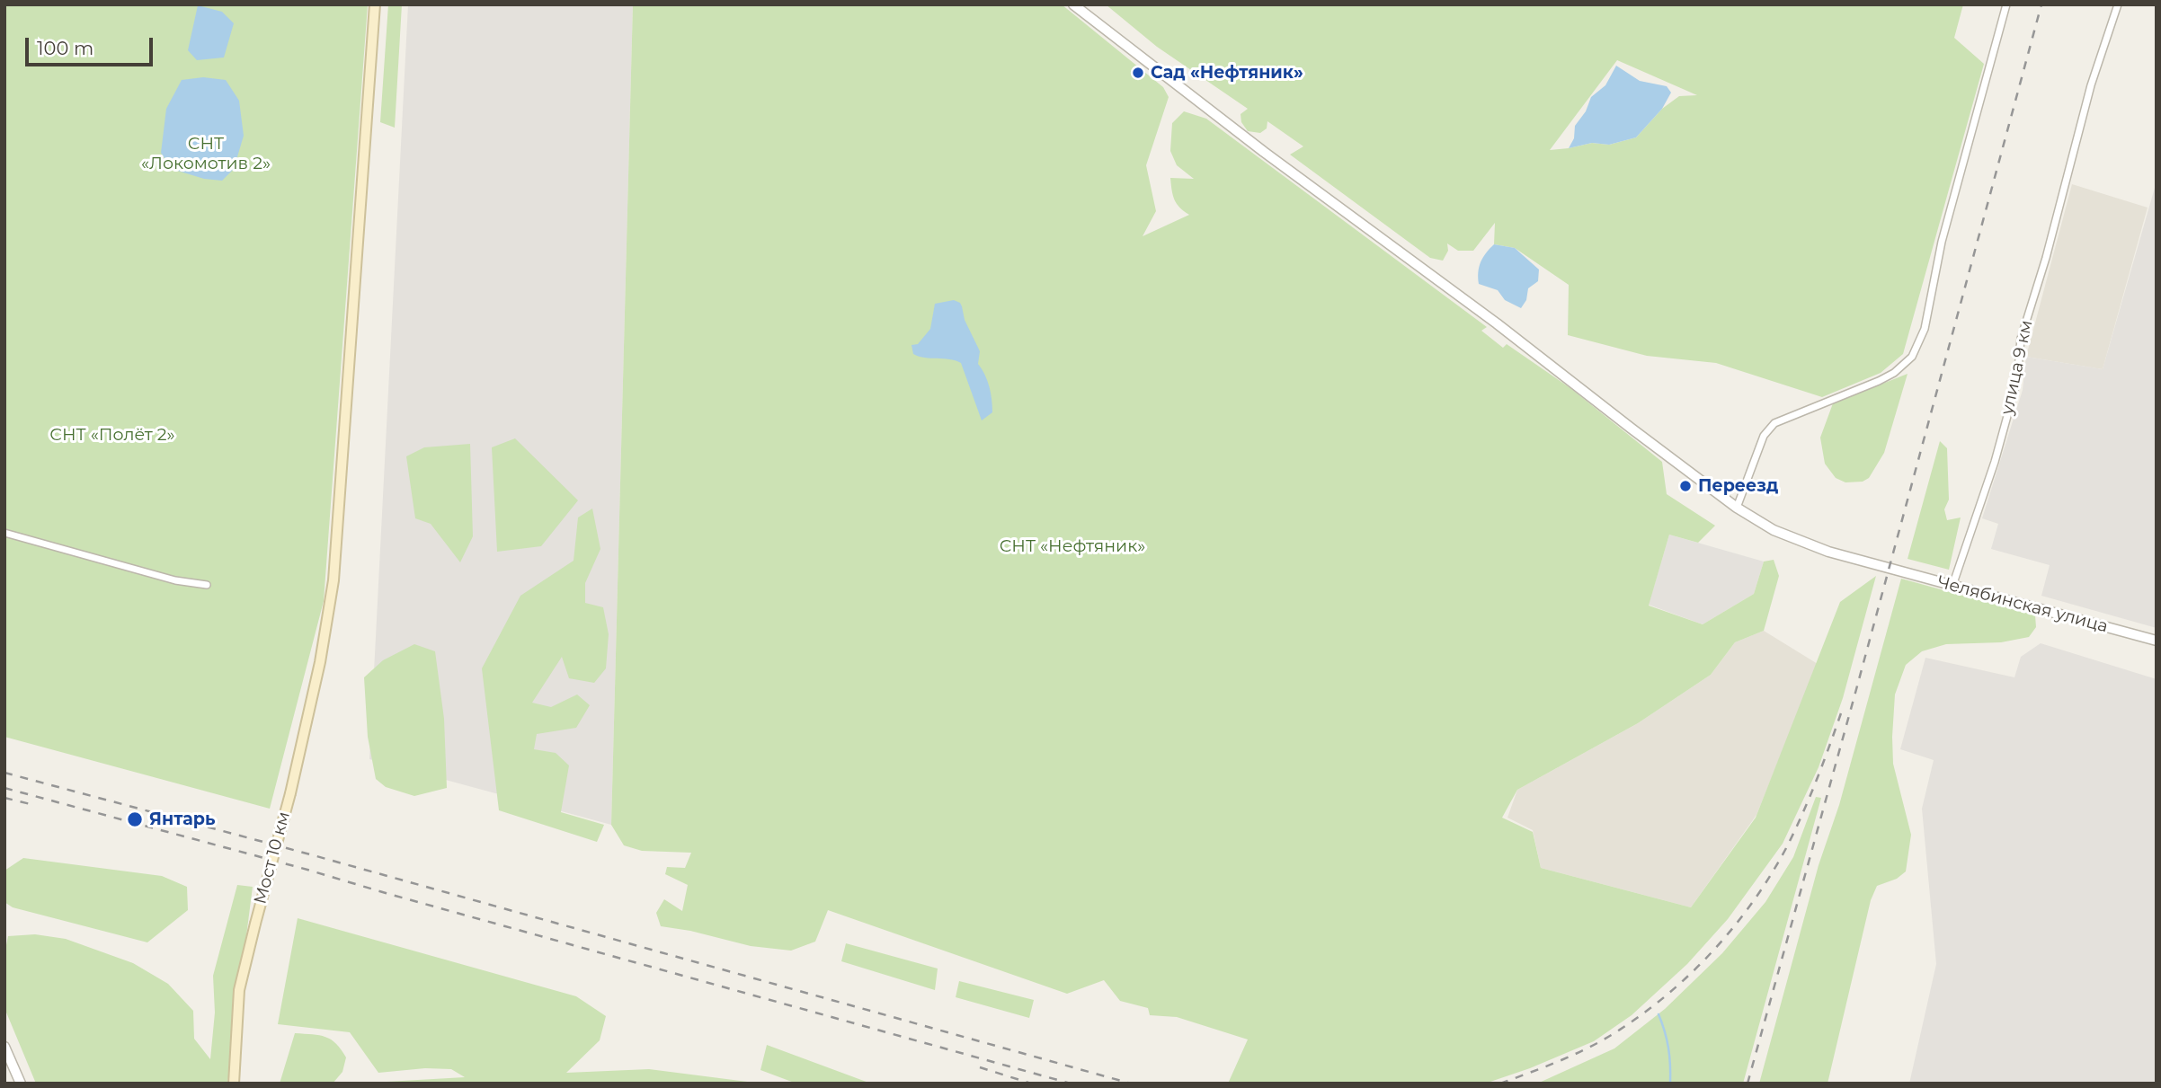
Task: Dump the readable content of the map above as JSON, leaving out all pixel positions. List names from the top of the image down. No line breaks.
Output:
{"streets":{"main road":["Мост 10 км"],"street":["улица 9 км","Челябинская улица"]},"crossings":[["улица 9 км","Челябинская улица"]],"parks":["СНТ «Локомотив 2»","СНТ «Полёт 2»","СНТ «Нефтяник»"],"places":["Сад «Нефтяник»","Переезд","Янтарь"],"scale_bar":"100 m"}
